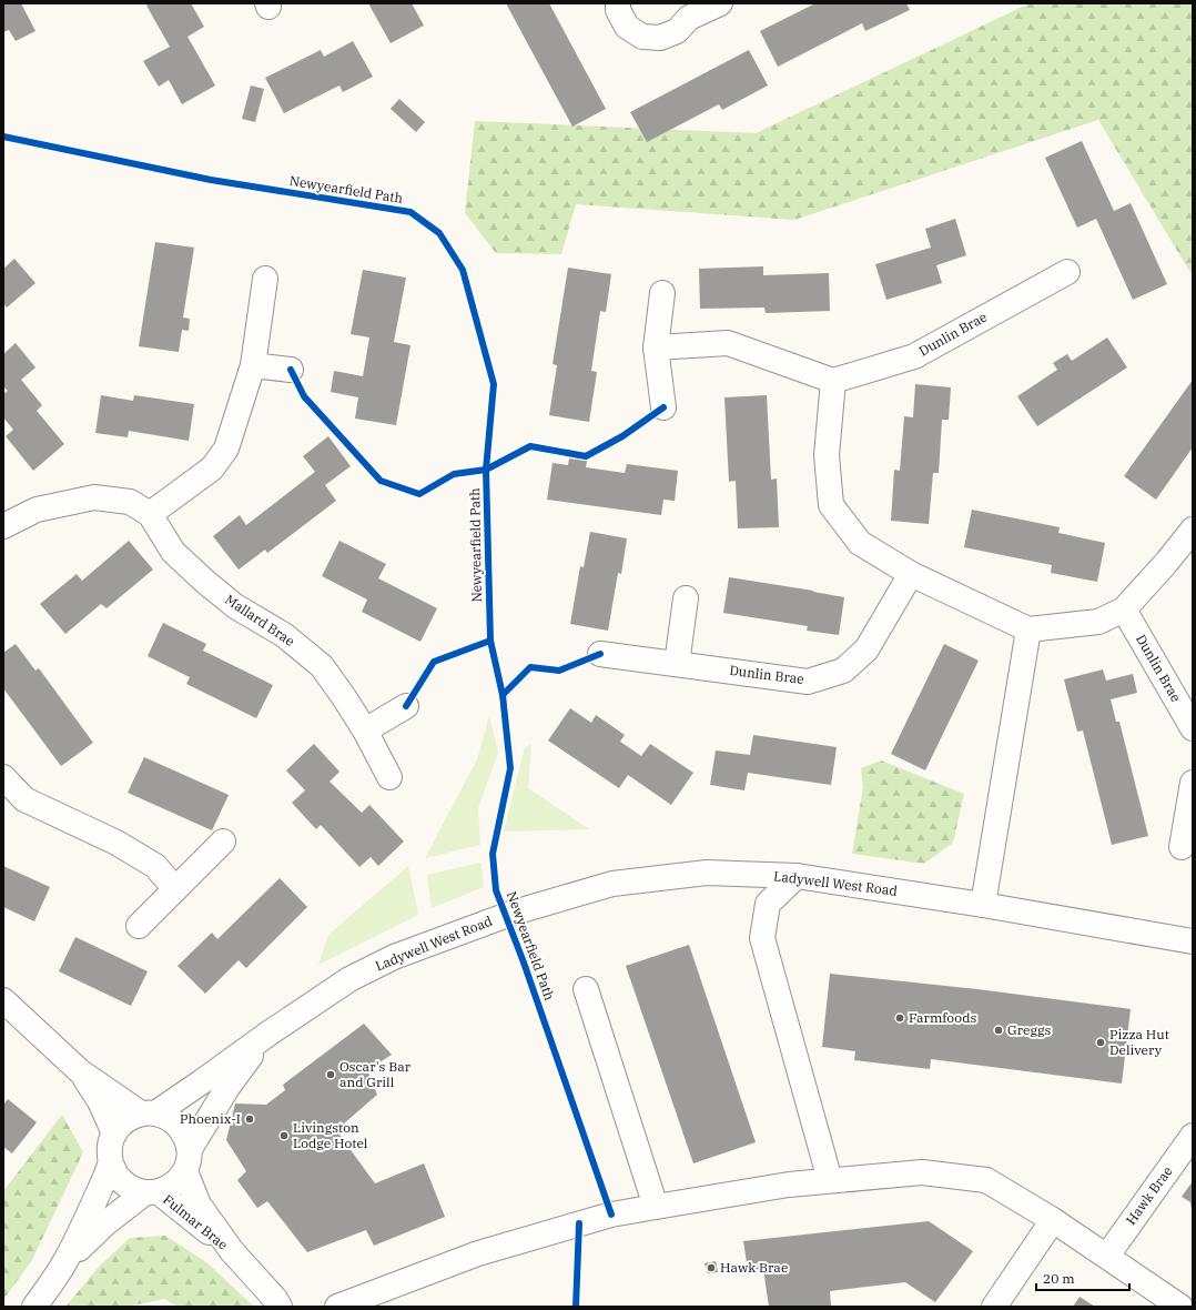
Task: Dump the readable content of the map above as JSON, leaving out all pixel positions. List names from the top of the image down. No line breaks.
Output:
{"streets":{"street":["Dunlin Brae","Mallard Brae","Ladywell West Road","Hawk Brae","Fulmar Brae"],"cycle path":["Newyearfield Path"]},"crossings":[["Ladywell West Road","Fulmar Brae"]],"places":["Farmfoods","Greggs","Pizza Hut Delivery","Oscar's Bar and Grill","Phoenix-I","Livingston Lodge Hotel","Hawk Brae"],"scale_bar":"20 m"}
